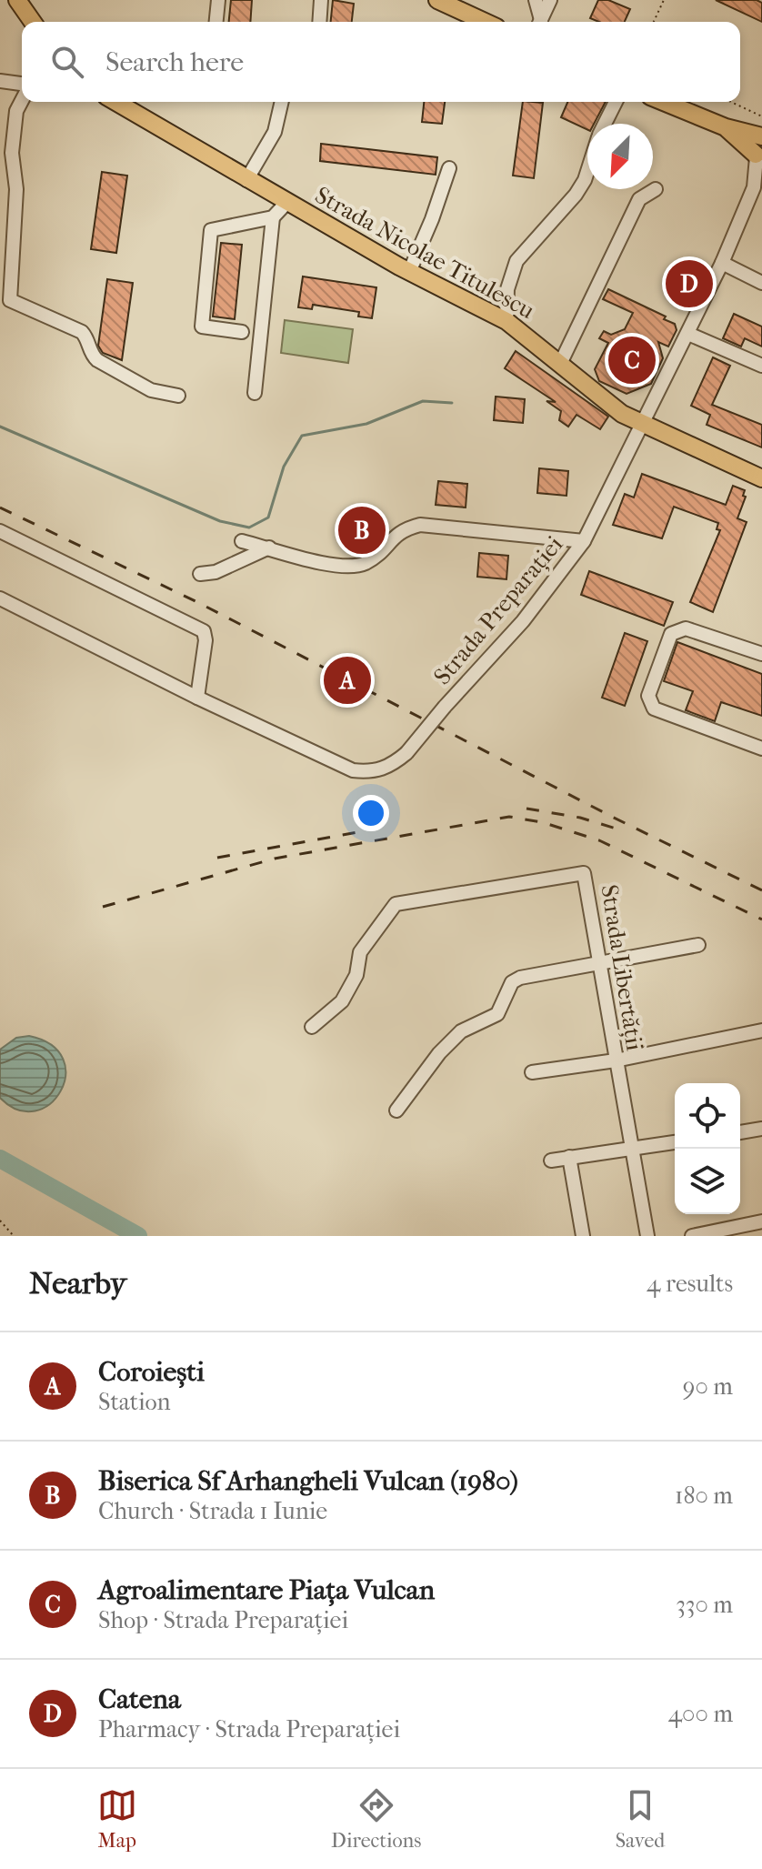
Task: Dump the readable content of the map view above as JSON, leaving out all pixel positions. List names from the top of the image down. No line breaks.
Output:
{"streets":{"main road":["Strada Nicolae Titulescu"],"street":["Strada Preparației","Strada Libertății"]},"crossings":[["Strada Nicolae Titulescu","Strada Preparației"]],"north":"bottom left","page":{"search":"Search here","pins":["D","C","B","A"],"heading":["Nearby","4 results"],"list":[{"mark":"A","name":"Coroiești","note":"Station","value":"90 m"},{"mark":"B","name":"Biserica Sf Arhangheli Vulcan (1980)","note":"Church · Strada 1 Iunie","value":"180 m"},{"mark":"C","name":"Agroalimentare Piața Vulcan","note":"Shop · Strada Preparației","value":"330 m"},{"mark":"D","name":"Catena","note":"Pharmacy · Strada Preparației","value":"400 m"}],"nav":["Map","Directions","Saved"]}}
